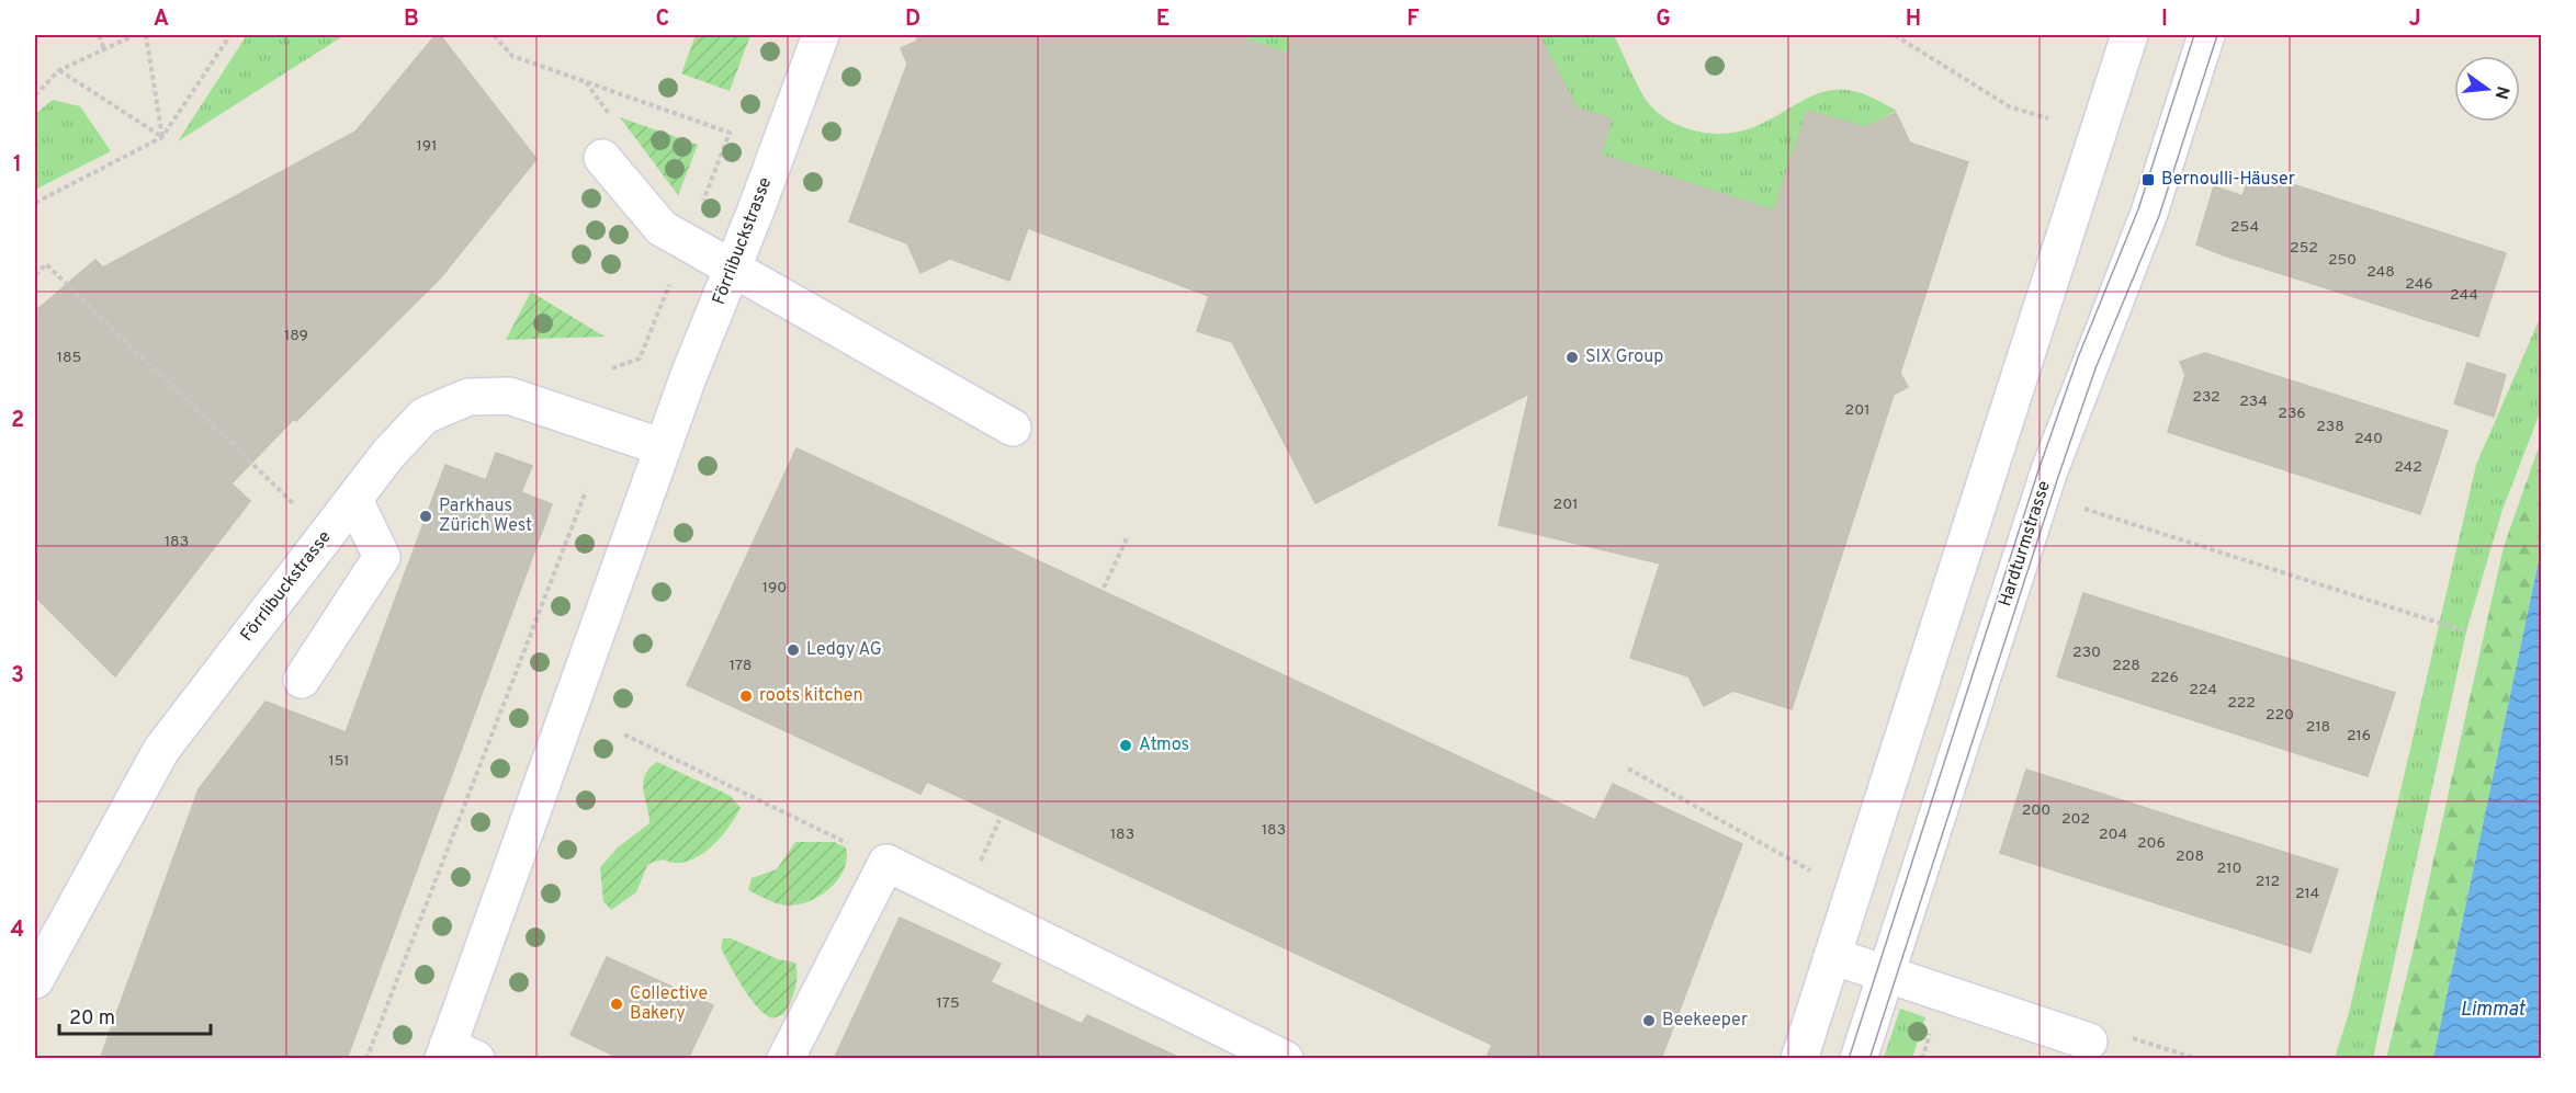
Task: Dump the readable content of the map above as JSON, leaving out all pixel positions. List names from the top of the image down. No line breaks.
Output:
{"streets":{"street":["Förrlibuckstrasse","Hardturmstrasse"]},"water":["Limmat"],"places":{"transit":["Bernoulli-Häuser"],"other":["SIX Group","Parkhaus Zürich West","Ledgy AG","roots kitchen","Atmos","Collective Bakery","Beekeeper"]},"house_numbers":["191","254","252","250","248","246","244","189","185","232","234","201","236","238","240","242","201","183","190","230","178","228","226","224","222","220","218","216","151","200","202","183","183","204","206","208","210","212","214","175"],"scale_bar":"20 m","north":"right","grid":{"columns":["A","B","C","D","E","F","G","H","I","J"],"rows":["1","2","3","4"]}}
